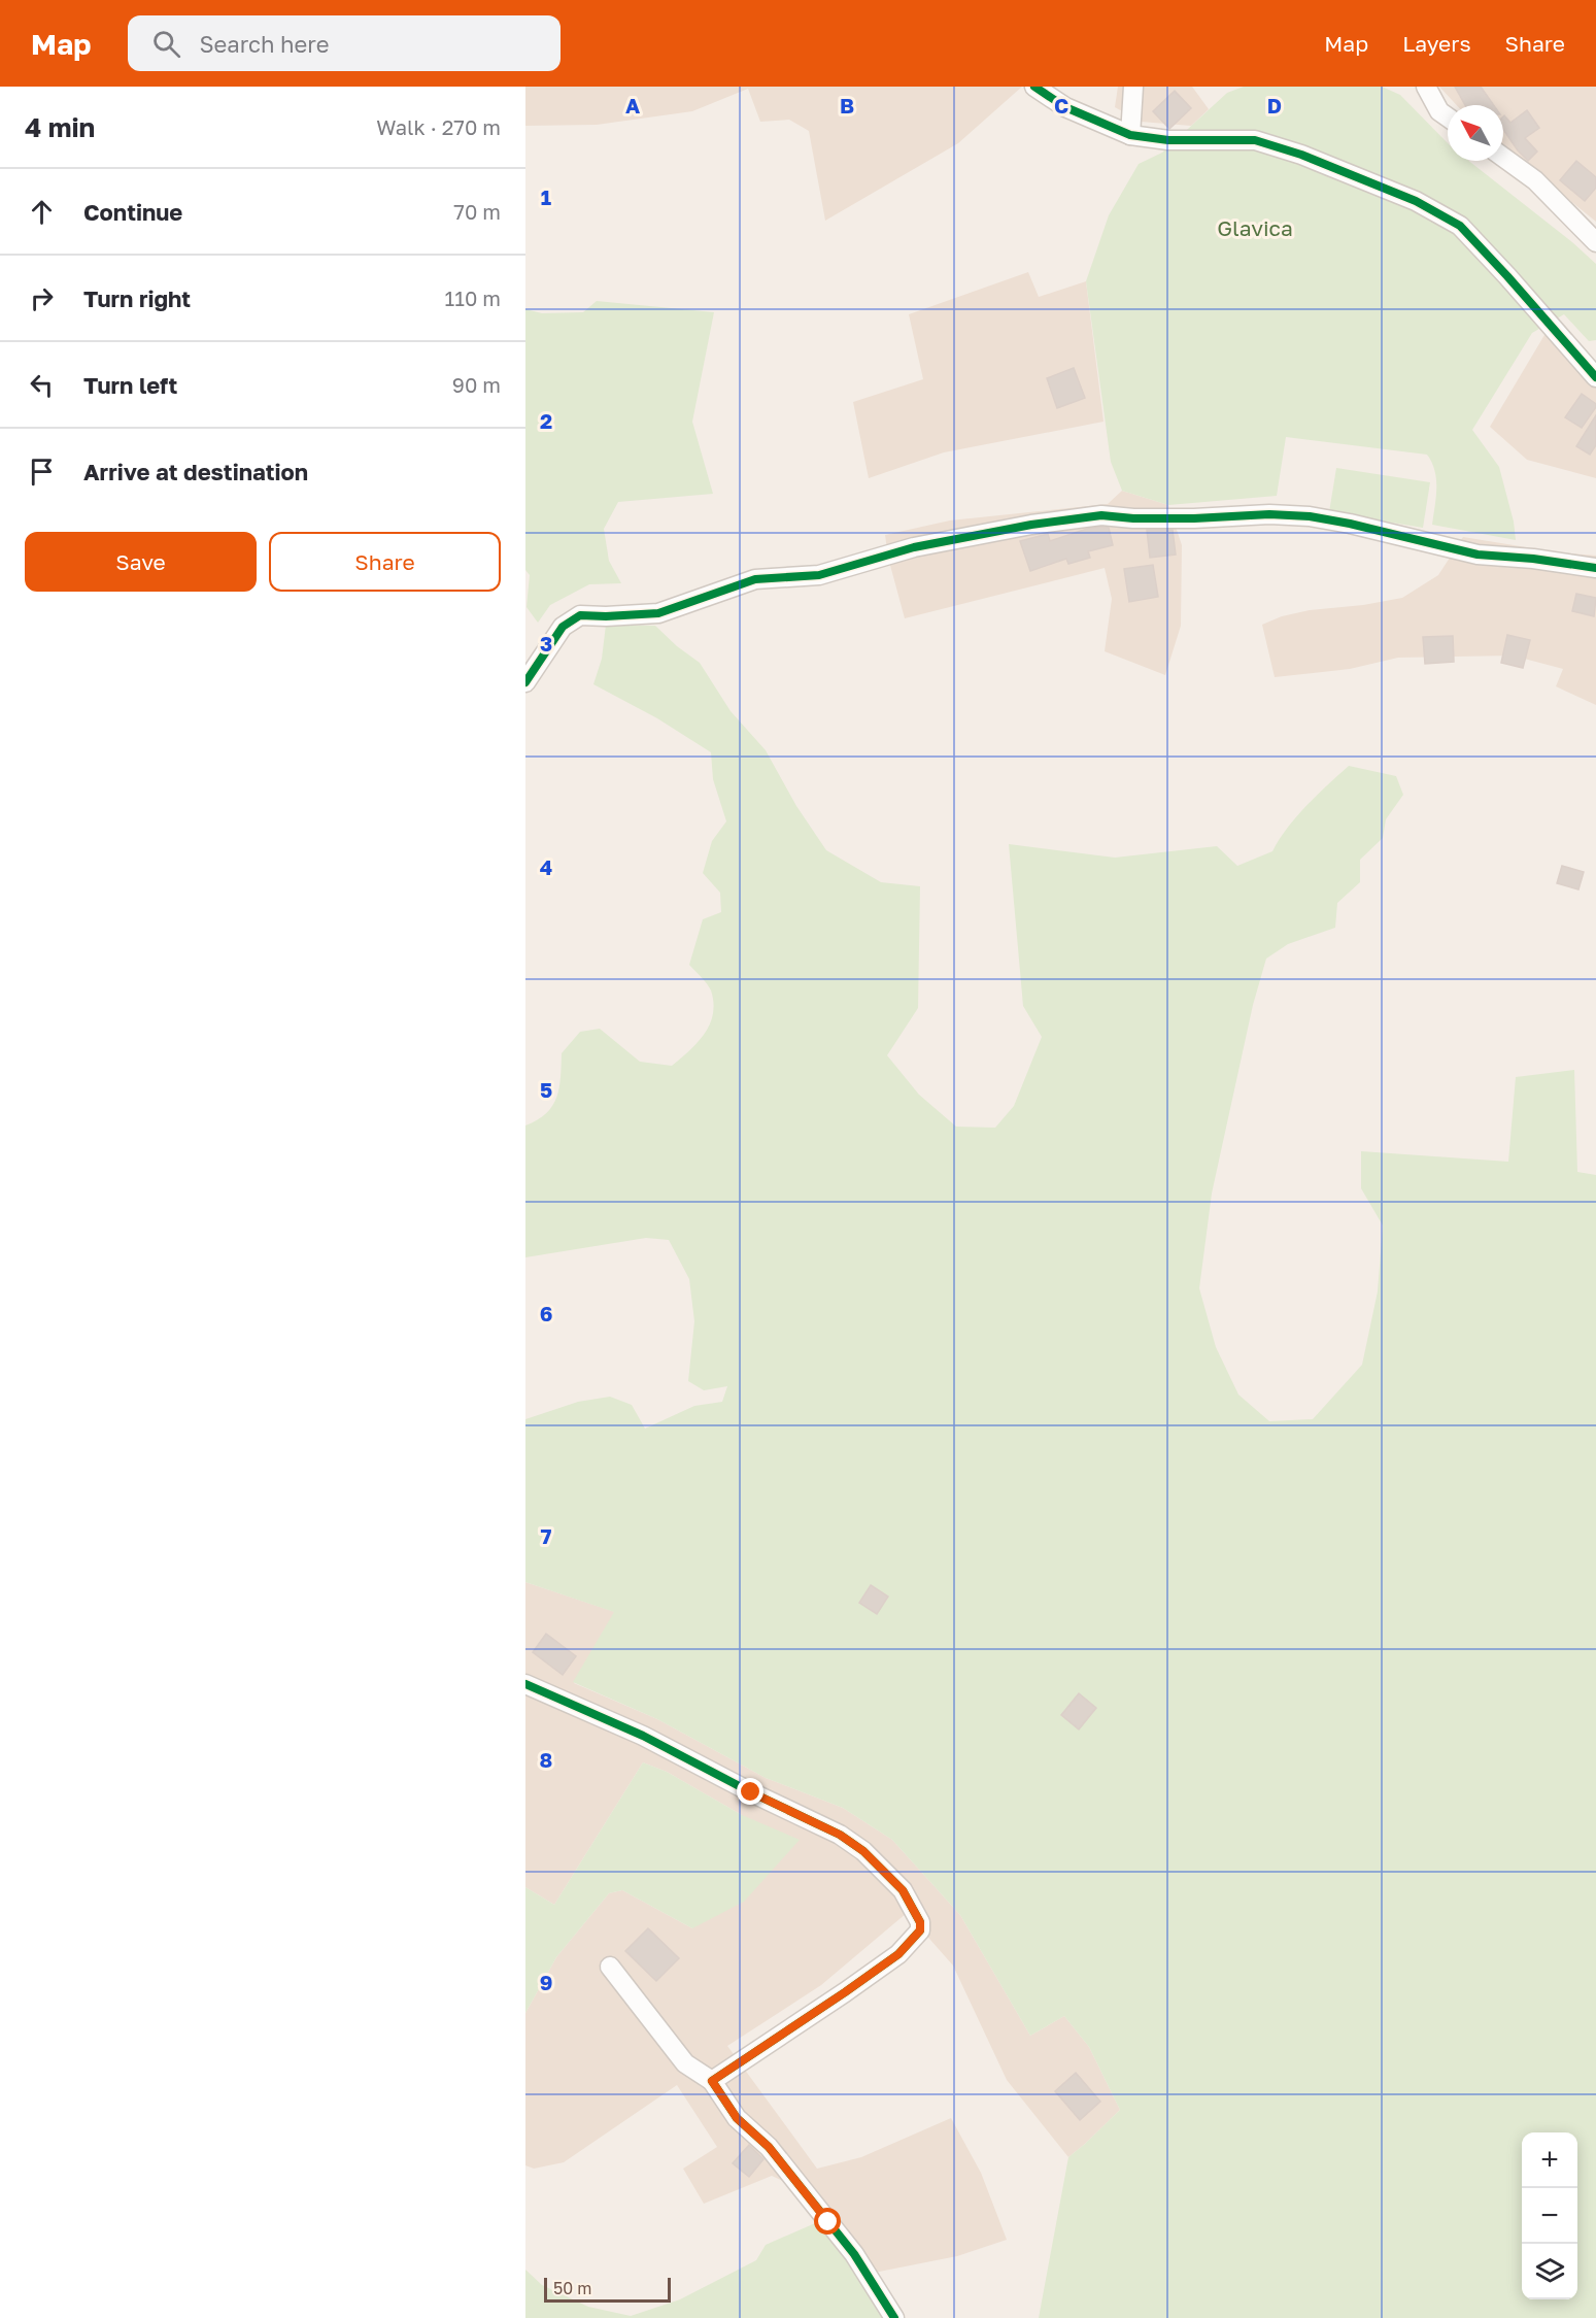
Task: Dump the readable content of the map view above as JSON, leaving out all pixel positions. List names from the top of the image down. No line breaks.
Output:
{"parks":["Glavica"],"scale_bar":"50 m","north":"top left","page":{"header":"Map","search":"Search here","nav":["Map","Layers","Share"],"heading":["4 min","Walk · 270 m"],"list":[["Continue","70 m"],["Turn right","110 m"],["Turn left","90 m"],"Arrive at destination"],"buttons":["Save","Share"],"map_buttons":["+","−"],"scale":"50 m"},"grid":{"columns":["A","B","C","D"],"rows":["1","2","3","4","5","6","7","8","9"]}}
